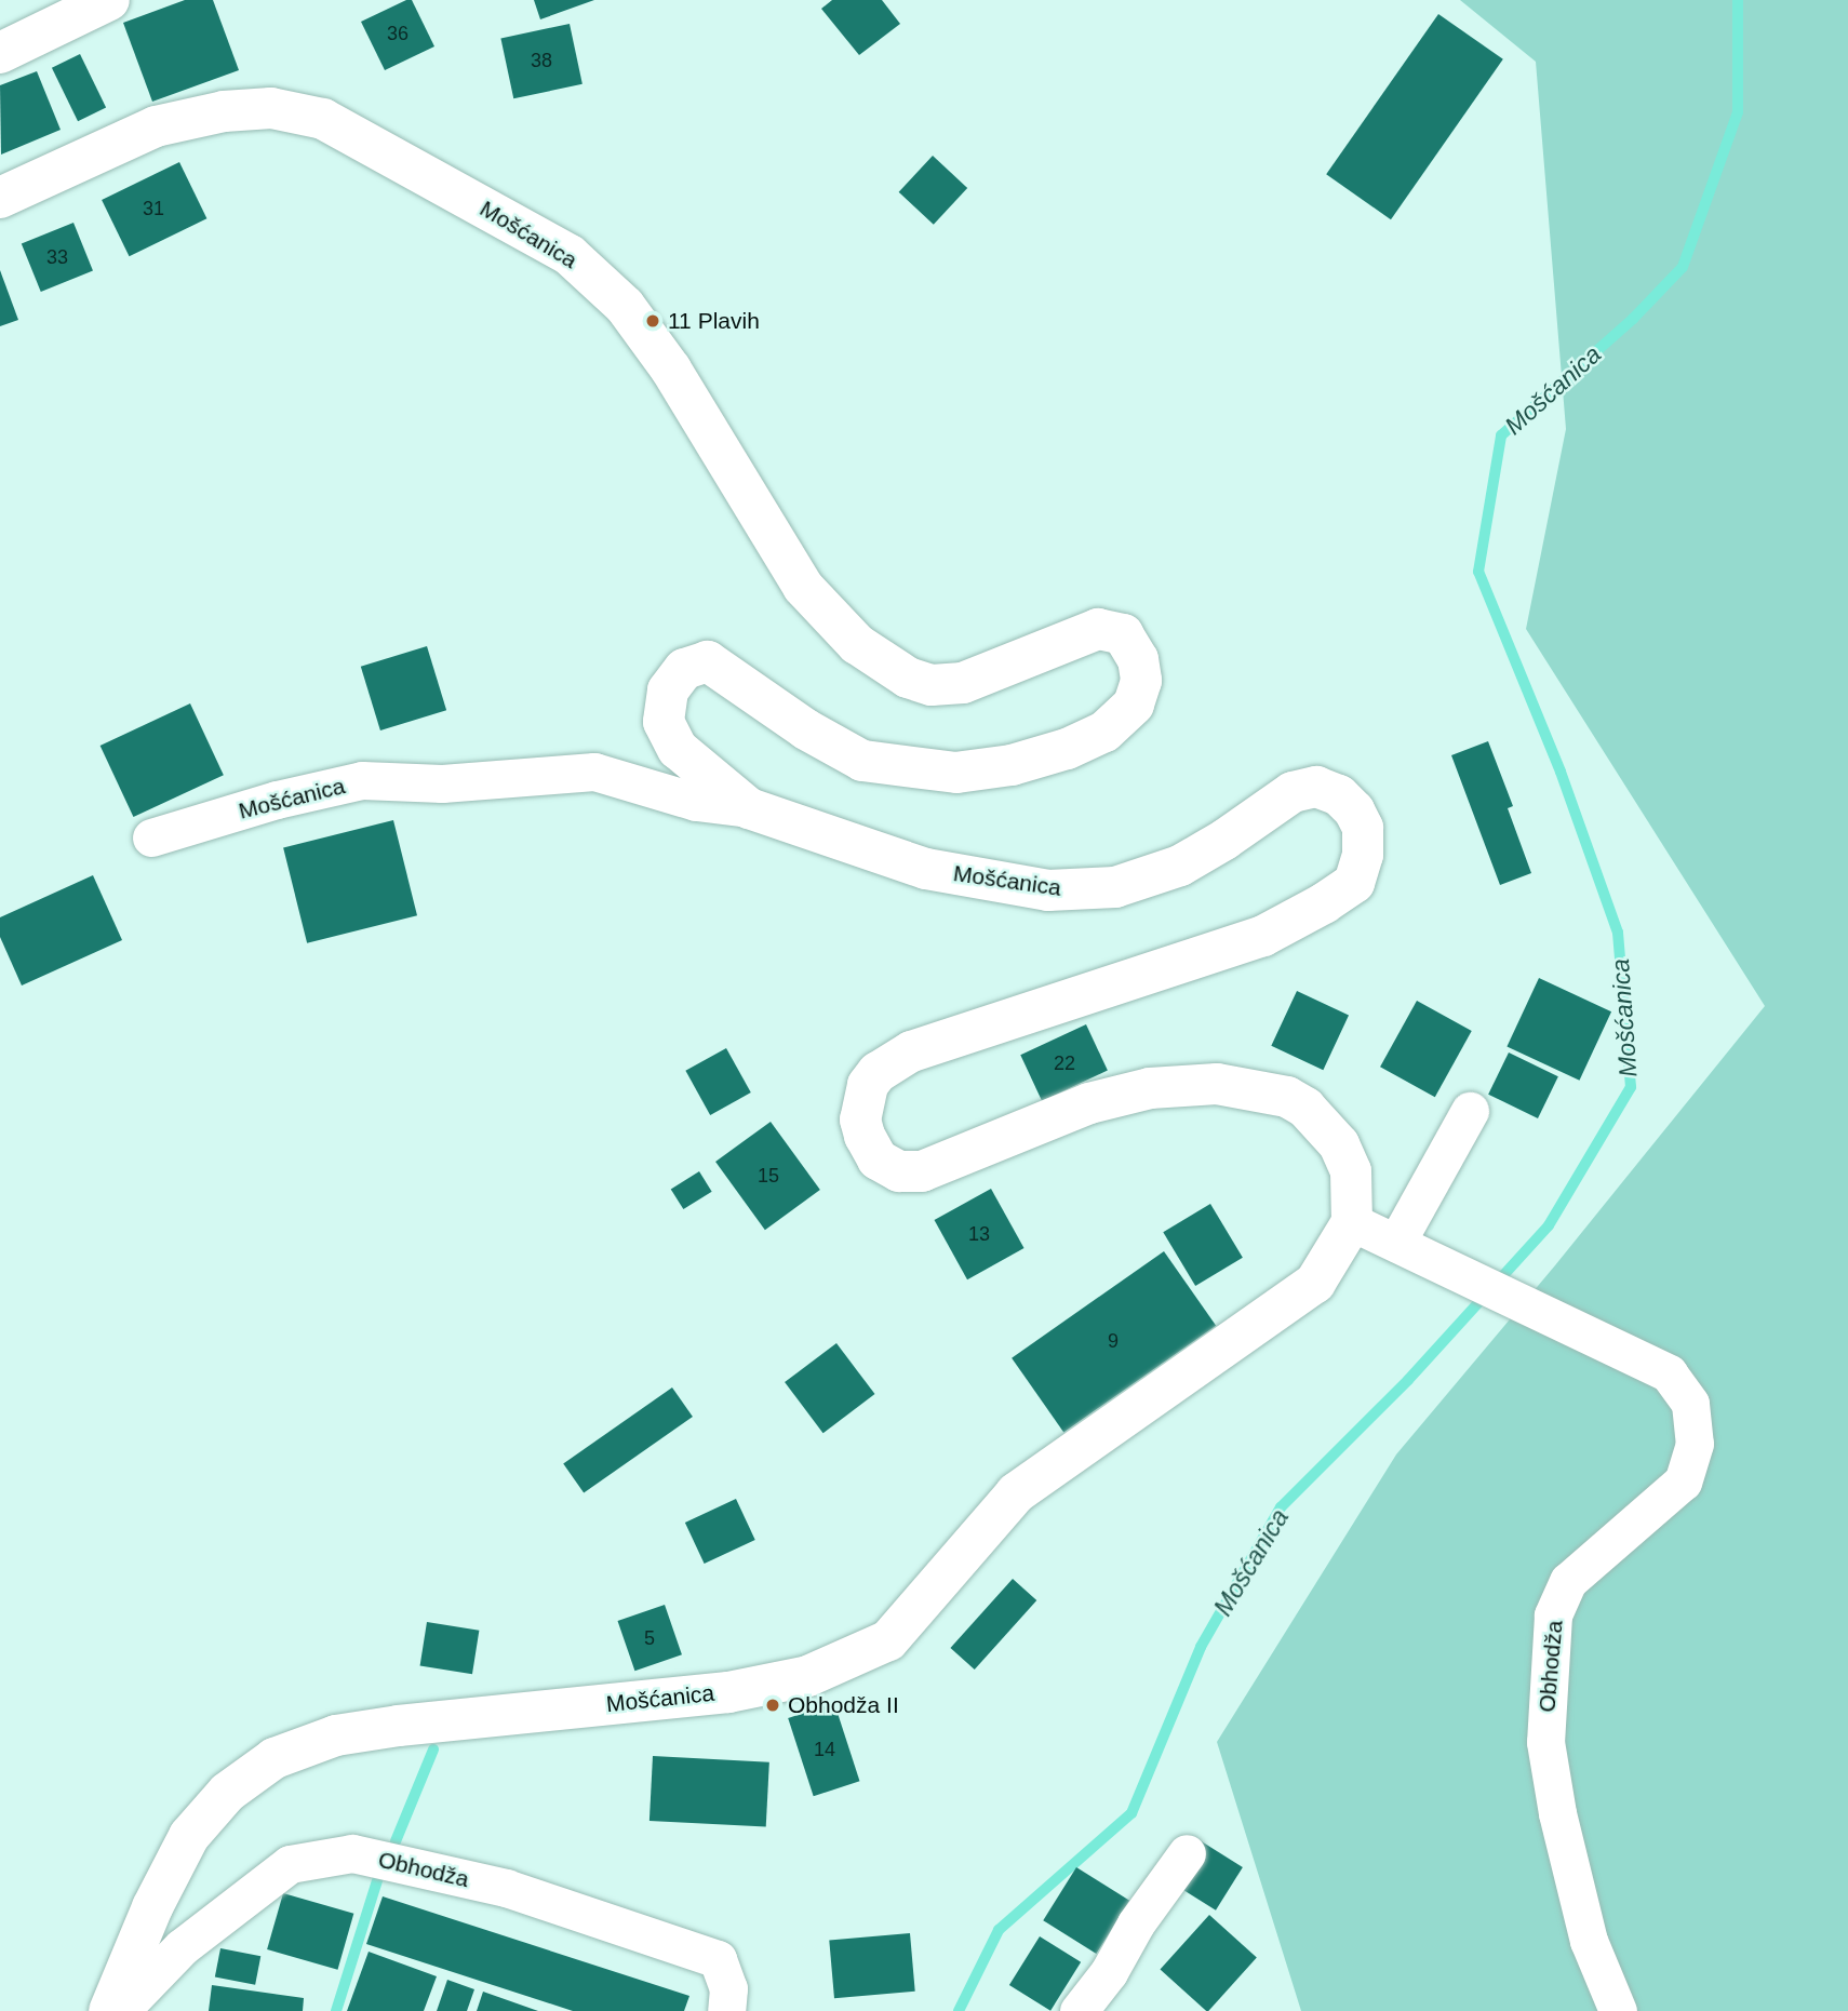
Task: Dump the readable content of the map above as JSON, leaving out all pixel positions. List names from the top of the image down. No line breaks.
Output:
{"streets":{"main road":["Mošćanica"],"street":["Obhodža"]},"water":["Mošćanica"],"places":["11 Plavih","Obhodža II"],"house_numbers":["36","38","31","33","22","15","13","9","5","14"]}
